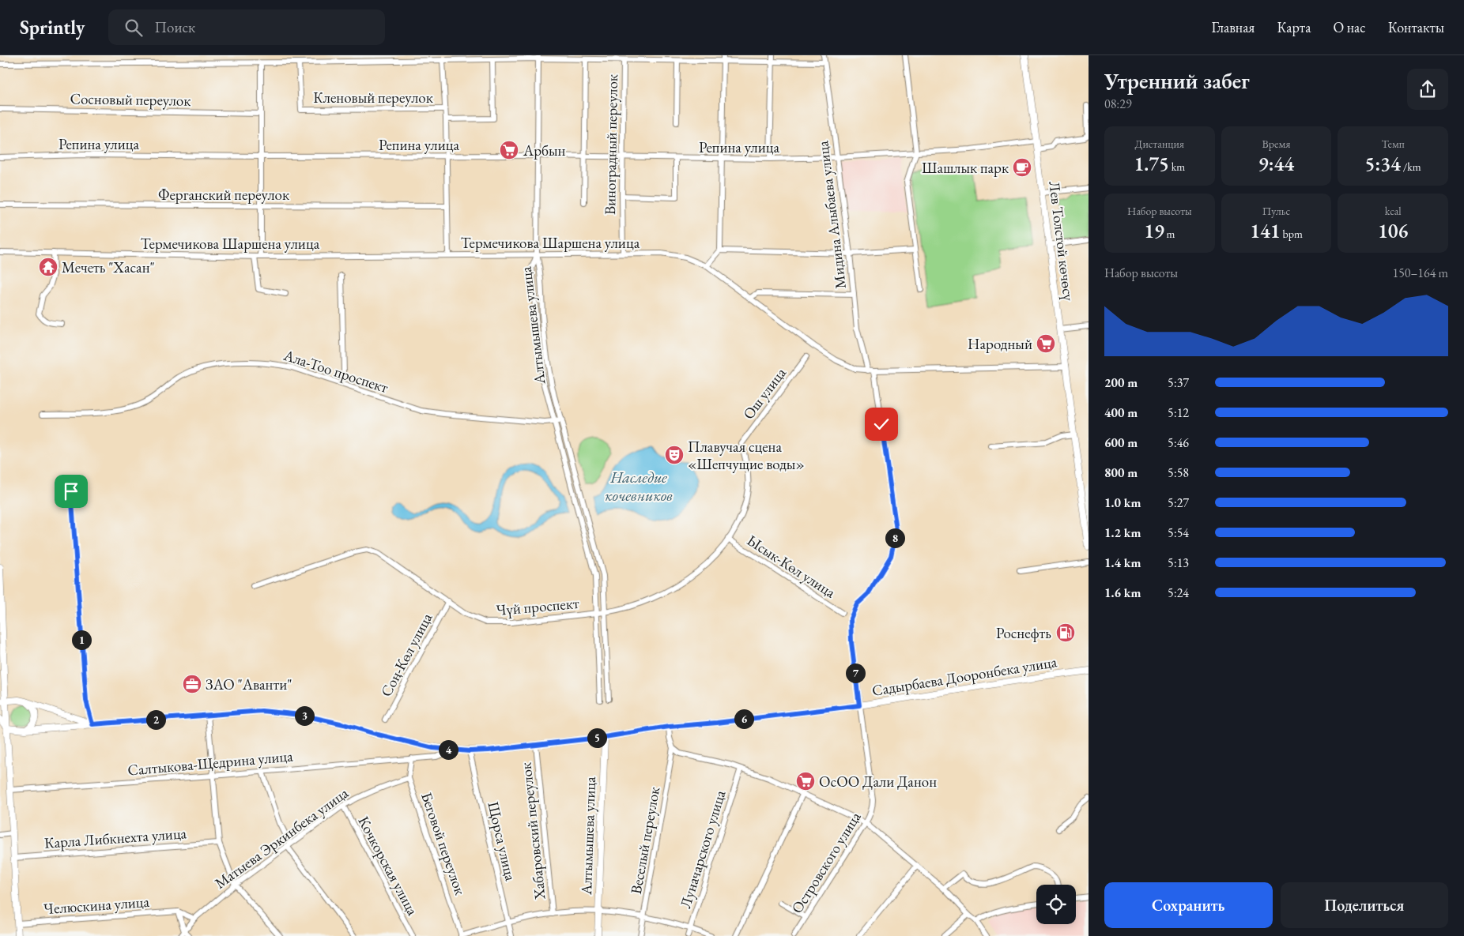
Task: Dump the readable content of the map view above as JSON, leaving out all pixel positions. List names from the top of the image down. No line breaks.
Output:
{"streets":{"main road":["Лев Толстой көчөсү","Алтымышева улица","Садырбаева Дооронбека улица"],"street":["Кленовый переулок","Сосновый переулок","Репина улица","Виноградный переулок","Ферганский переулок","Мидина Алыбаева улица","Термечикова Шаршена улица","Ала-Тоо проспект","Ош улица","Ысык-Көл улица","Чүй проспект","Соң-Көл улица","Салтыкова-Щедрина улица","Хабаровский переулок","Карла Либкнехта улица","Матыева Эркинбека улица","Веселый переулок","Щорса улица","Беговой переулок","Луначарского улица","Островского улица","Кочкорская улица","Челюскина улица"]},"crossings":[["Репина улица","Виноградный переулок"],["Репина улица","Мидина Алыбаева улица"],["Репина улица","Лев Толстой көчөсү"],["Виноградный переулок","Термечикова Шаршена улица"],["Мидина Алыбаева улица","Термечикова Шаршена улица"],["Лев Толстой көчөсү","Термечикова Шаршена улица"],["Термечикова Шаршена улица","Алтымышева улица"],["Термечикова Шаршена улица","Островского улица"],["Алтымышева улица","Ала-Тоо проспект"],["Алтымышева улица","Чүй проспект"],["Алтымышева улица","Садырбаева Дооронбека улица"],["Ош улица","Чүй проспект"],["Ысык-Көл улица","Чүй проспект"],["Чүй проспект","Соң-Көл улица"],["Садырбаева Дооронбека улица","Салтыкова-Щедрина улица"],["Садырбаева Дооронбека улица","Хабаровский переулок"],["Садырбаева Дооронбека улица","Щорса улица"],["Садырбаева Дооронбека улица","Островского улица"],["Салтыкова-Щедрина улица","Беговой переулок"],["Матыева Эркинбека улица","Беговой переулок"],["Матыева Эркинбека улица","Кочкорская улица"],["Матыева Эркинбека улица","Челюскина улица"]],"water":["Наследие кочевников"],"places":{"supermarket":["Арбын","Народный","ОсОО Дали Данон"],"cafe":["Шашлык парк"],"temple":["Мечеть \"Хасан\""],"theatre":["Плавучая сцена «Шепчущие воды»"],"fuel station":["Роснефть"],"office":["ЗАО \"Аванти\""]},"page":{"header":"Sprintly","search":"Поиск","nav":["Главная","Карта","О нас","Контакты"],"heading":["Утренний забег","08:29"],"stats":[["Дистанция","1.75 km"],["Время","9:44"],["Темп","5:34 /km"],["Набор высоты","19 m"],["Пульс","141 bpm"],["kcal","106"]],"chart":["Набор высоты","150–164 m"],"list":[{"name":"200 m","note":"5:37"},{"name":"400 m","note":"5:12"},{"name":"600 m","note":"5:46"},{"name":"800 m","note":"5:58"},{"name":"1.0 km","note":"5:27"},{"name":"1.2 km","note":"5:54"},{"name":"1.4 km","note":"5:13"},{"name":"1.6 km","note":"5:24"}],"pins":["8","1","7","3","6","2","5","4"],"buttons":["Сохранить","Поделиться"]}}
